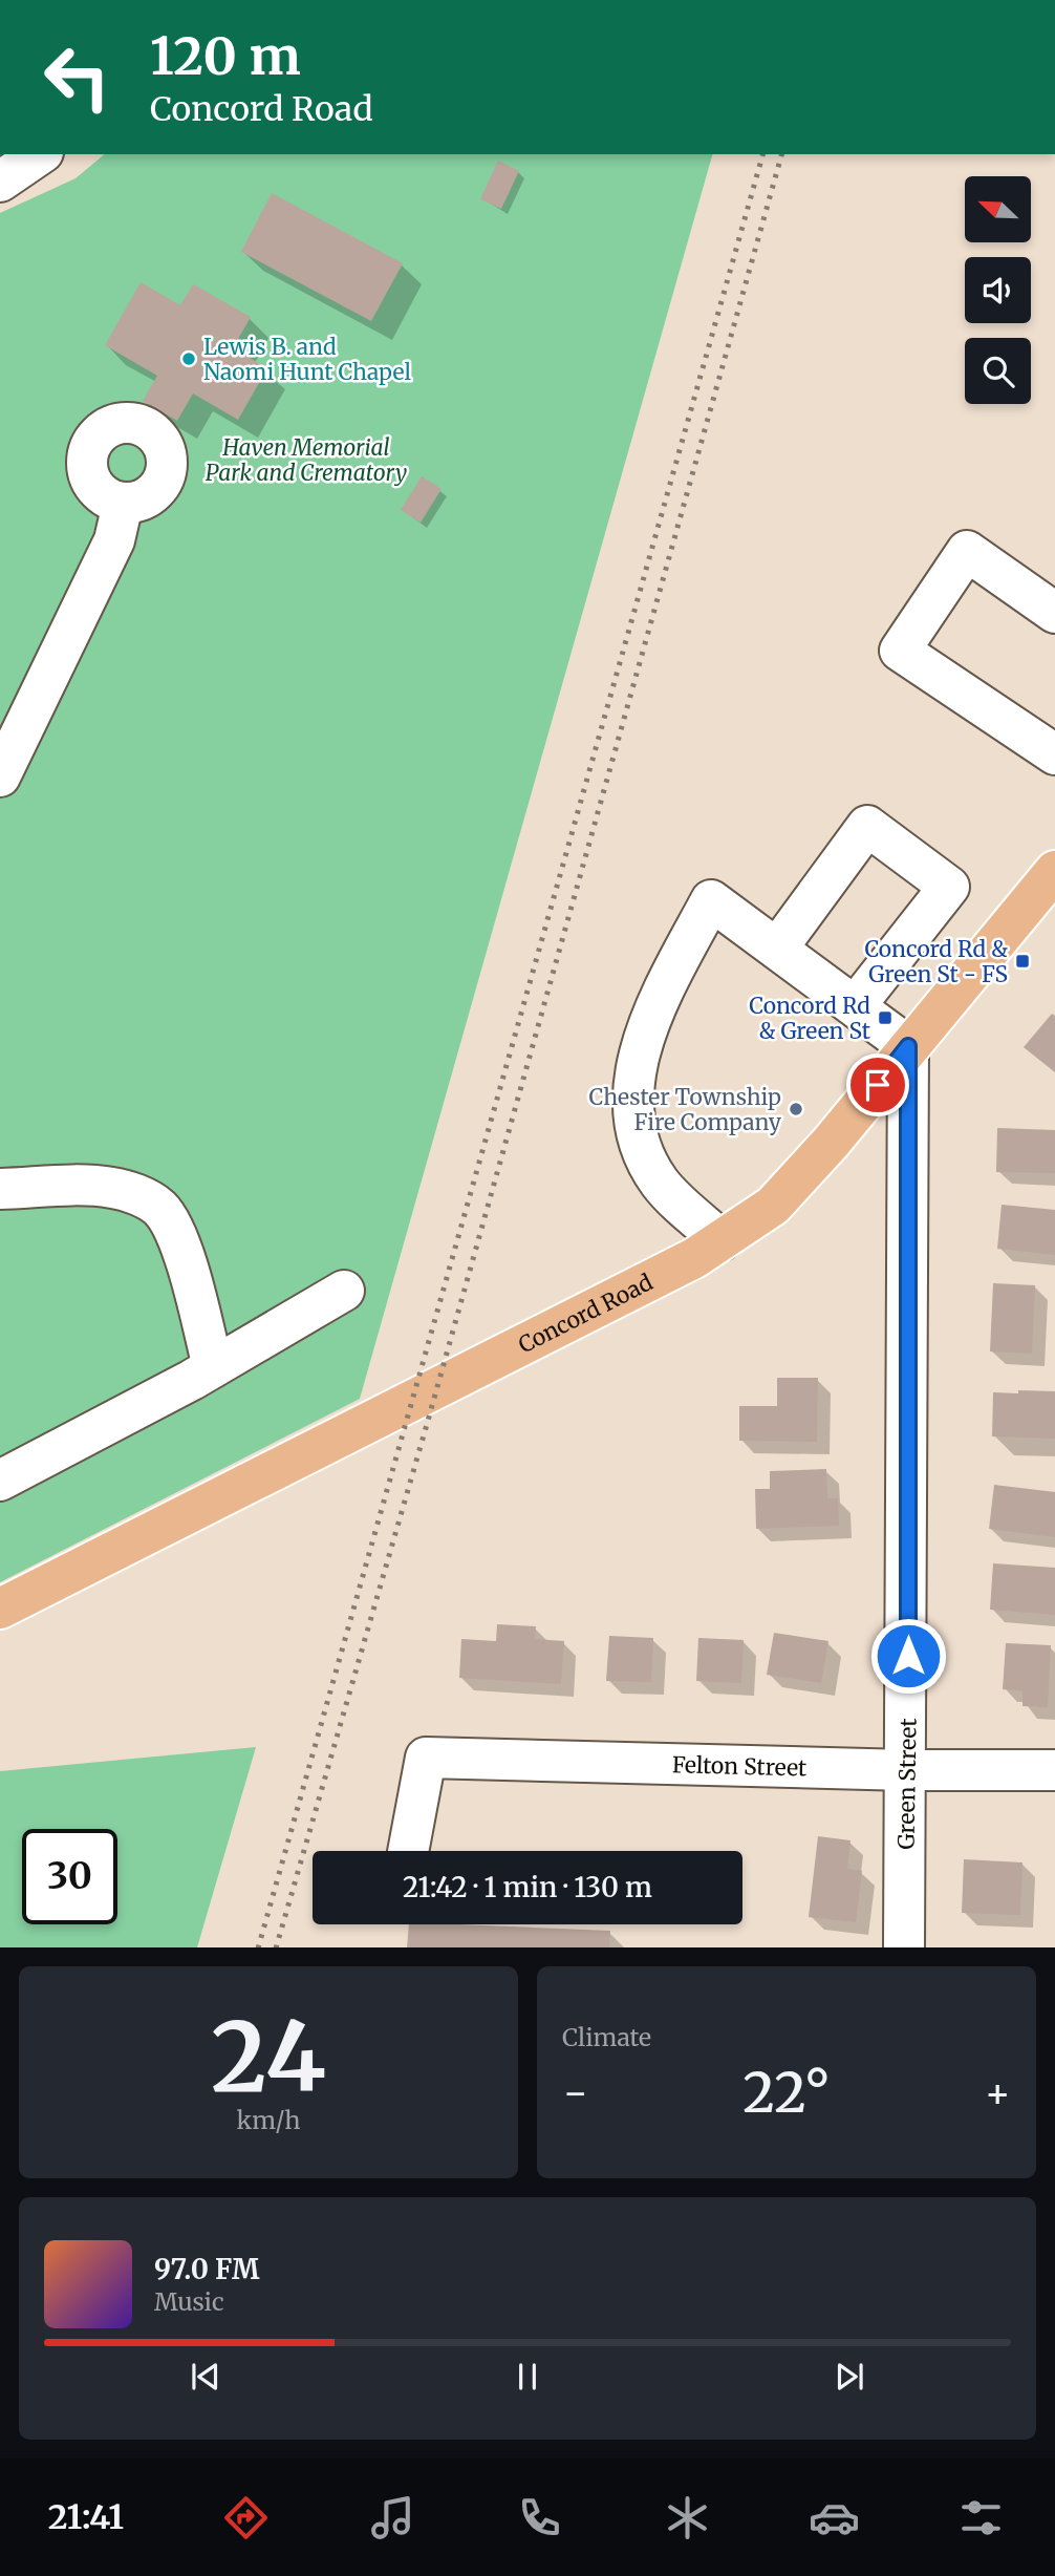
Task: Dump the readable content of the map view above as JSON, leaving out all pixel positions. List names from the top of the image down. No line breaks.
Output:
{"streets":{"main road":["Concord Road"],"street":["Felton Street","Green Street"]},"crossings":[["Concord Road","Green Street"],["Felton Street","Green Street"]],"parks":["Haven Memorial Park and Crematory"],"places":{"other":["Lewis B. and Naomi Hunt Chapel","Chester Township Fire Company"],"transit":["Concord Rd & Green St - FS","Concord Rd & Green St"]},"north":"top left","page":{"turn":["120 m","Concord Road"],"limit":"30","trip":"21:42 · 1 min · 130 m","tile":[["24","km/h"],"Climate"],"heat":["−","22°","+"],"song":["97.0 FM","Music"],"tabs":"21:41"}}
